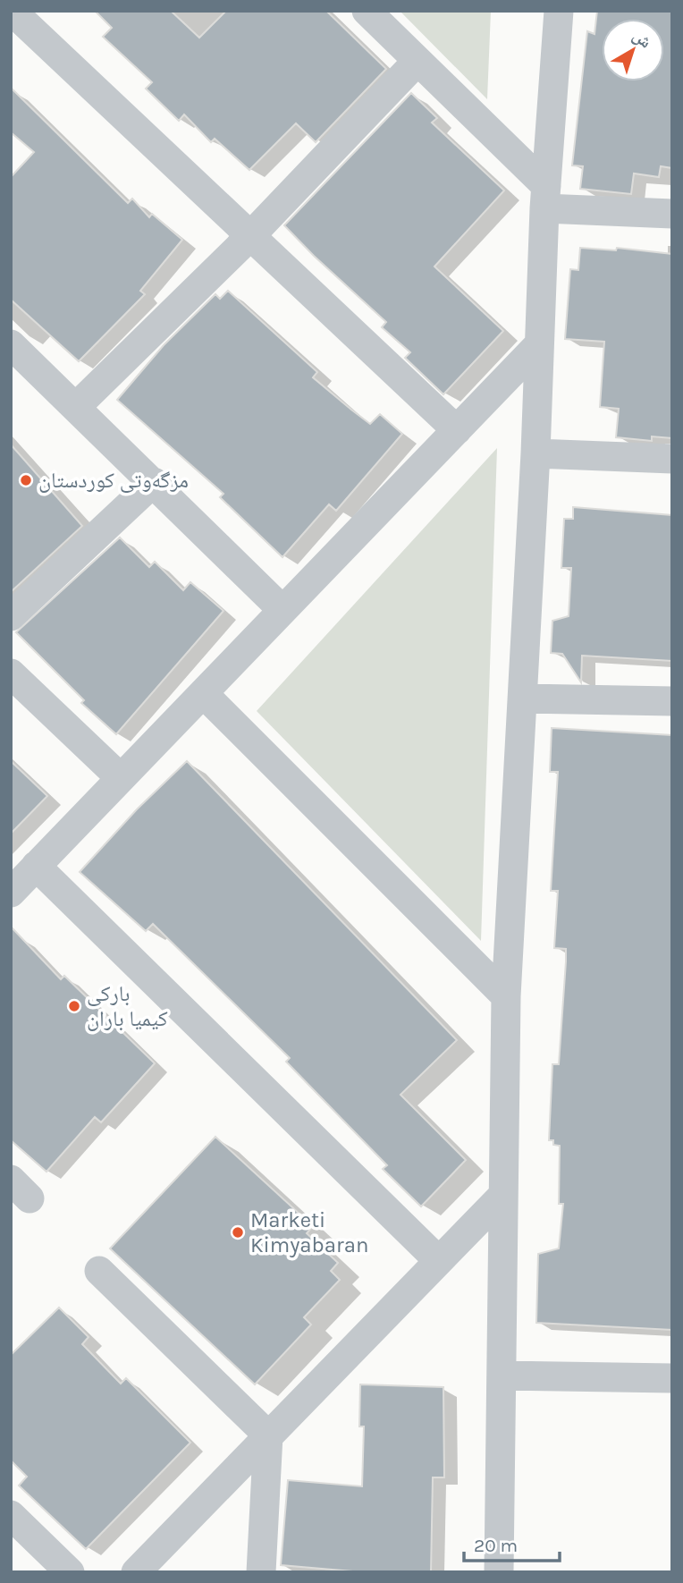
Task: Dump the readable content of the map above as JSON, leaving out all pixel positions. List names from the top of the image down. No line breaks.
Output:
{"places":["مزگەوتی کوردستان","باركى كيميا باران","Marketi Kimyabaran"],"scale_bar":"20 m","north":"top right"}
